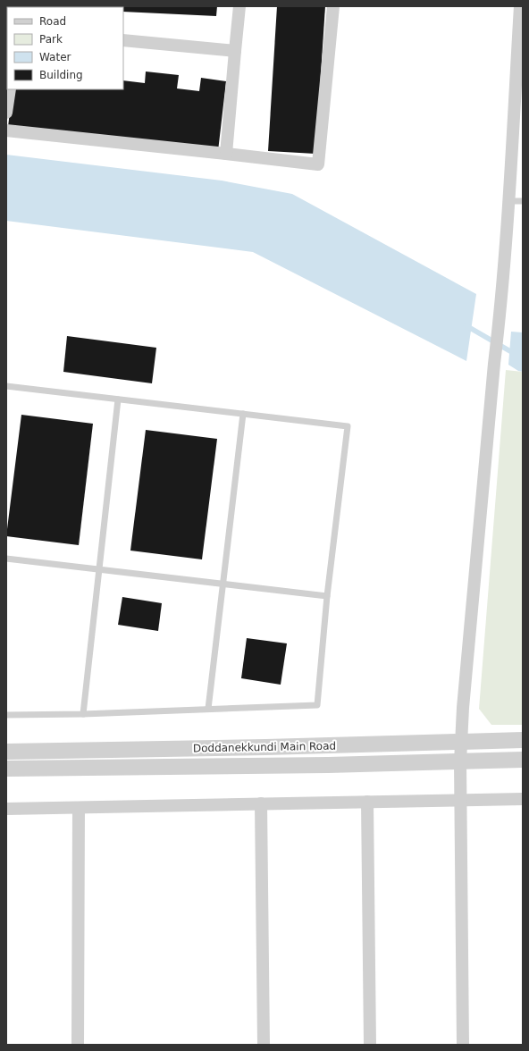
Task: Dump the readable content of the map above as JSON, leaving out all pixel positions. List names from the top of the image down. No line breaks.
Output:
{"streets":{"street":["Doddanekkundi Main Road"]},"legend":["Road","Park","Water","Building"]}
